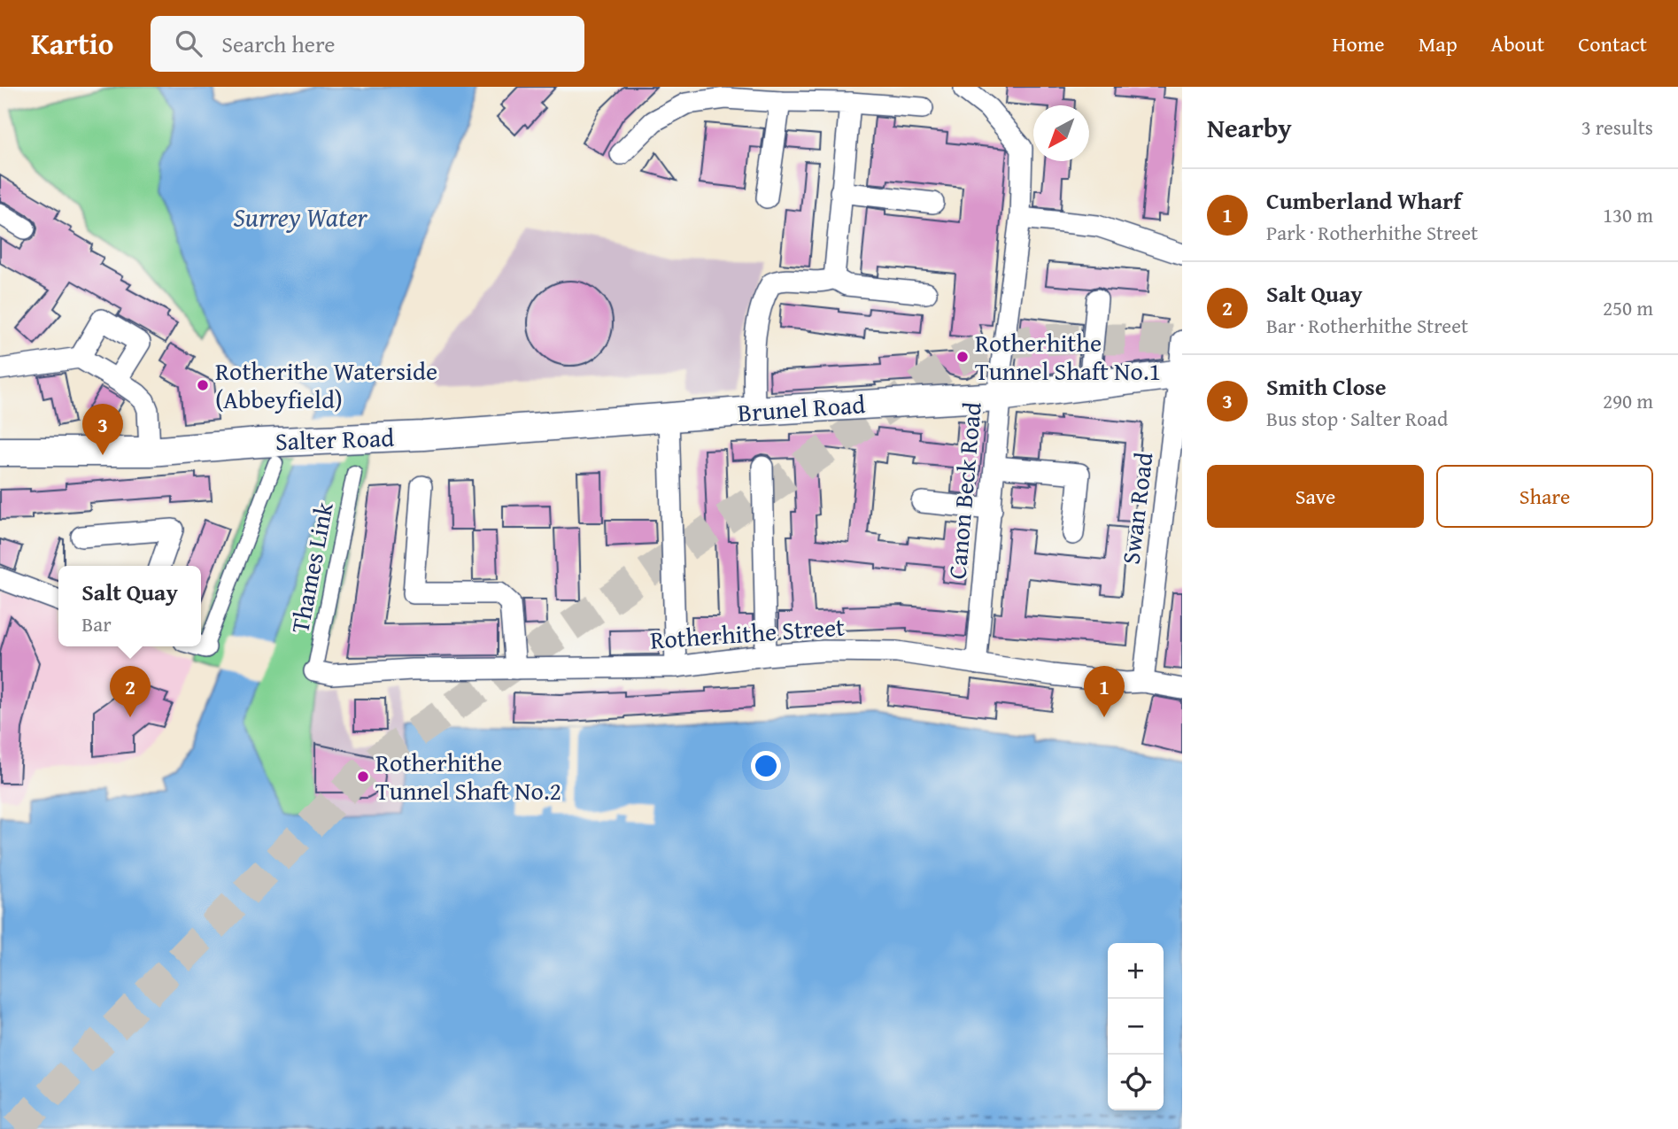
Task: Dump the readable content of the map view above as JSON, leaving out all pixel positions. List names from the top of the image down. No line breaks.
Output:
{"streets":{"main road":["Brunel Road","Salter Road"],"street":["Canon Beck Road","Swan Road","Thames Link","Rotherhithe Street"]},"crossings":[["Brunel Road","Salter Road"],["Brunel Road","Canon Beck Road"],["Brunel Road","Swan Road"],["Canon Beck Road","Rotherhithe Street"],["Swan Road","Rotherhithe Street"],["Thames Link","Rotherhithe Street"]],"water":["Surrey Water"],"places":["Rotherhithe Tunnel Shaft No.1","Rotherithe Waterside (Abbeyfield)","Rotherhithe Tunnel Shaft No.2"],"north":"bottom left","page":{"header":"Kartio","search":"Search here","nav":["Home","Map","About","Contact"],"heading":["Nearby","3 results"],"list":[{"mark":"1","name":"Cumberland Wharf","note":"Park · Rotherhithe Street","value":"130 m"},{"mark":"2","name":"Salt Quay","note":"Bar · Rotherhithe Street","value":"250 m"},{"mark":"3","name":"Smith Close","note":"Bus stop · Salter Road","value":"290 m"}],"pins":["3","1","2"],"buttons":["Save","Share"],"popup":["Salt Quay","Bar"],"map_buttons":["+","−"]}}
